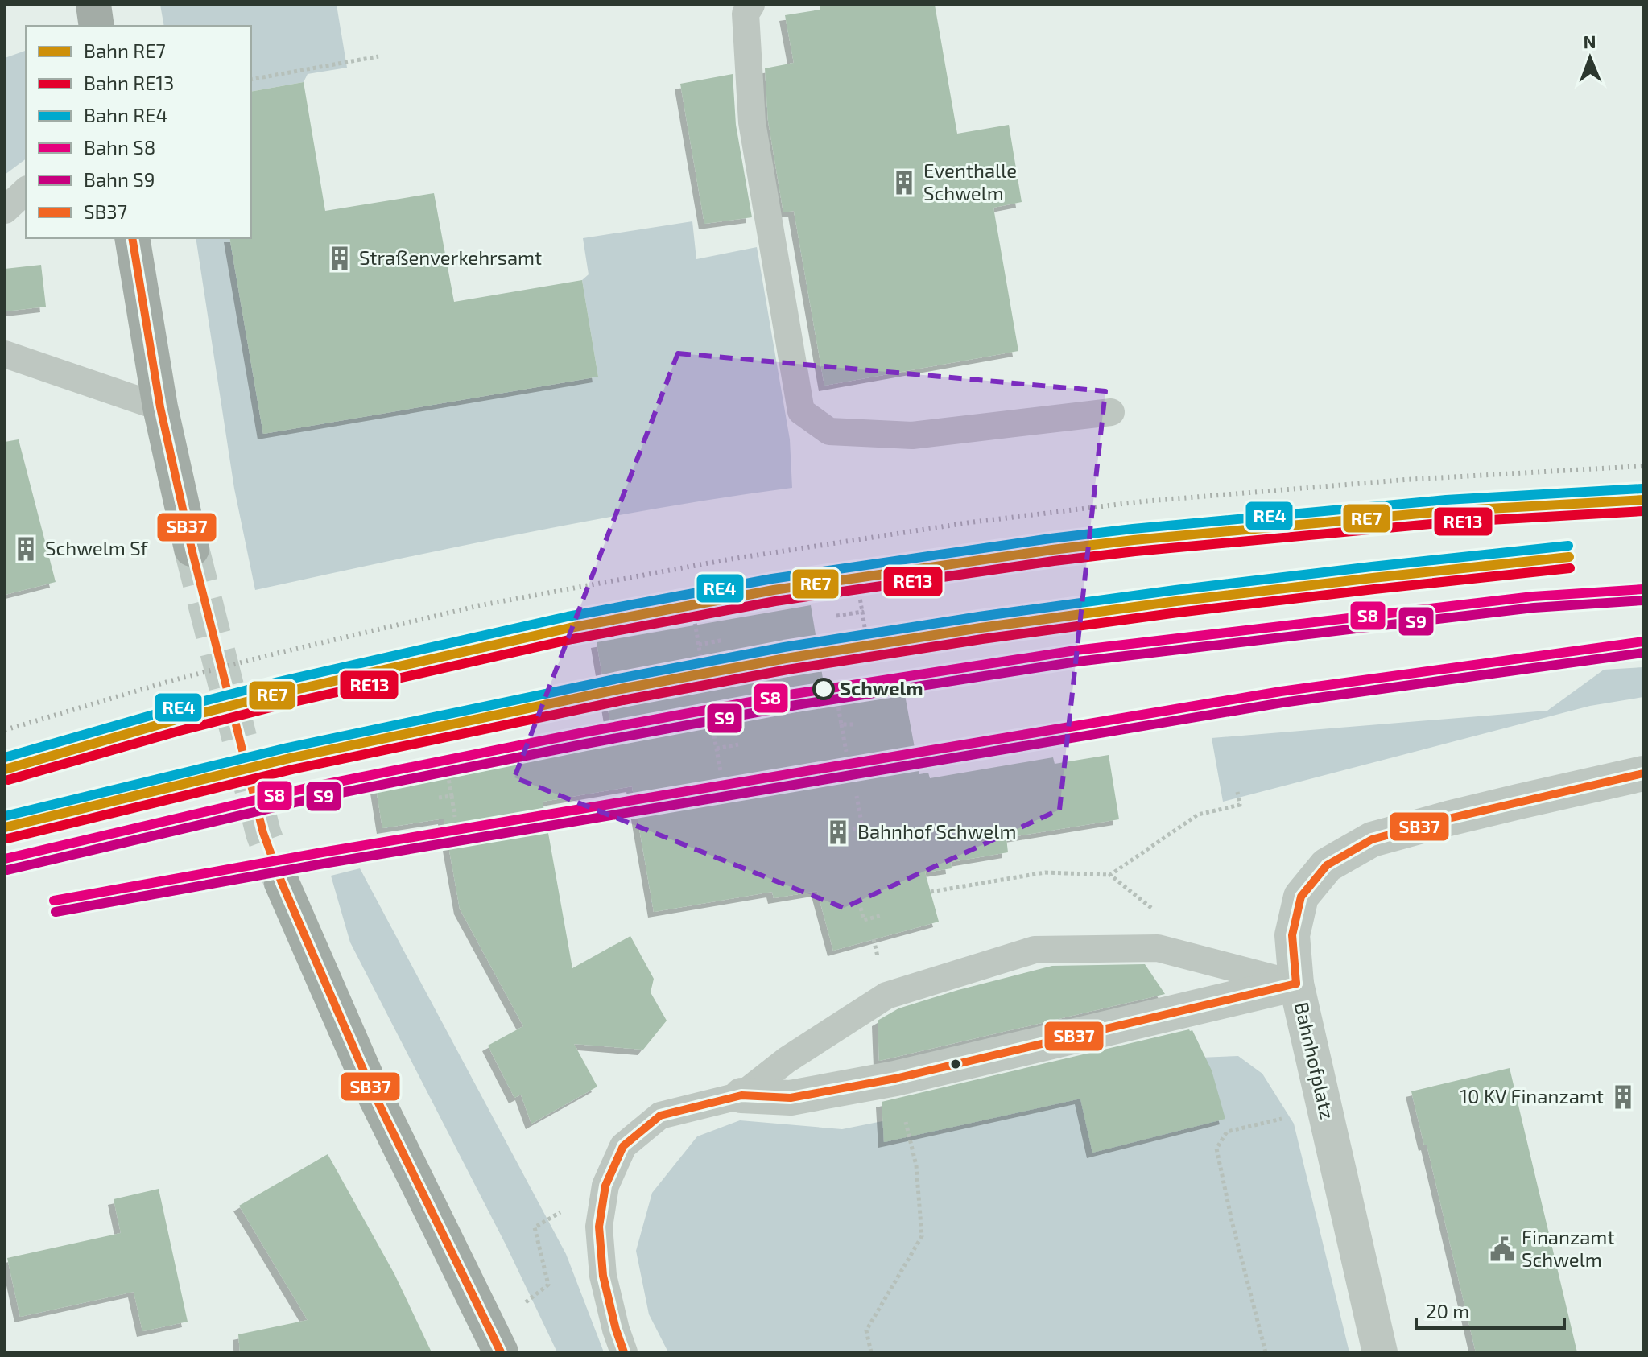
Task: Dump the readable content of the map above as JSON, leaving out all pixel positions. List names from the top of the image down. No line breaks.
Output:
{"streets":{"street":["Bahnhofplatz"]},"places":{"building":["Eventhalle Schwelm","Straßenverkehrsamt","Schwelm Sf","Bahnhof Schwelm","10 KV Finanzamt"],"other":["Schwelm"],"public building":["Finanzamt Schwelm"]},"lines":["transit line SB37","rail line RE4","rail line RE7","rail line RE13","rail line S8","rail line S9"],"legend":["Bahn RE7","Bahn RE13","Bahn RE4","Bahn S8","Bahn S9","SB37"],"scale_bar":"20 m","north":"top"}
